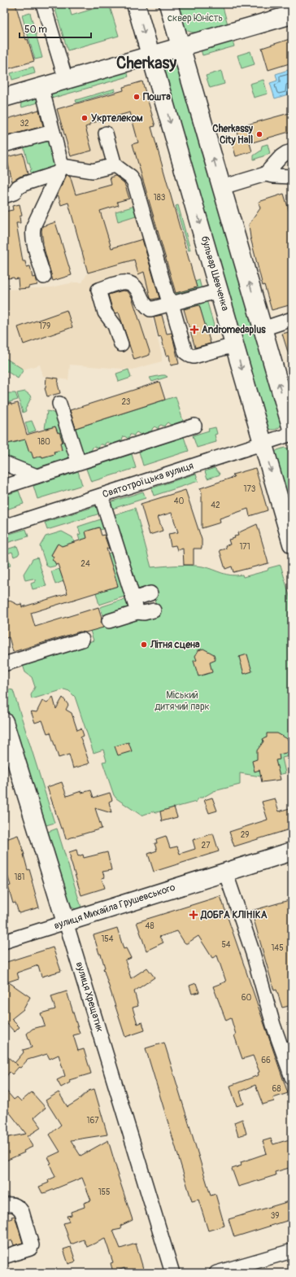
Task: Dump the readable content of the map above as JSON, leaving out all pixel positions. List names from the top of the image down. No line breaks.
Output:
{"streets":{"main road":["бульвар Шевченка","вулиця Михайла Грушевського","вулиця Хрещатик"],"street":["Святотроїцька вулиця"]},"crossings":[["бульвар Шевченка","Святотроїцька вулиця"],["вулиця Михайла Грушевського","вулиця Хрещатик"]],"districts":["Cherkasy"],"parks":["сквер Юність","Міський дитячий парк"],"places":{"other":["Пошта","Укртелеком","Cherkassy City Hall","Літня сцена"],"health":["Andromedaplus","ДОБРА КЛІНІКА"]},"house_numbers":["32","183","179","23","180","173","40","42","171","24","29","27","181","48","154","54","145","60","66","68","167","155","39"],"scale_bar":"50 m"}
